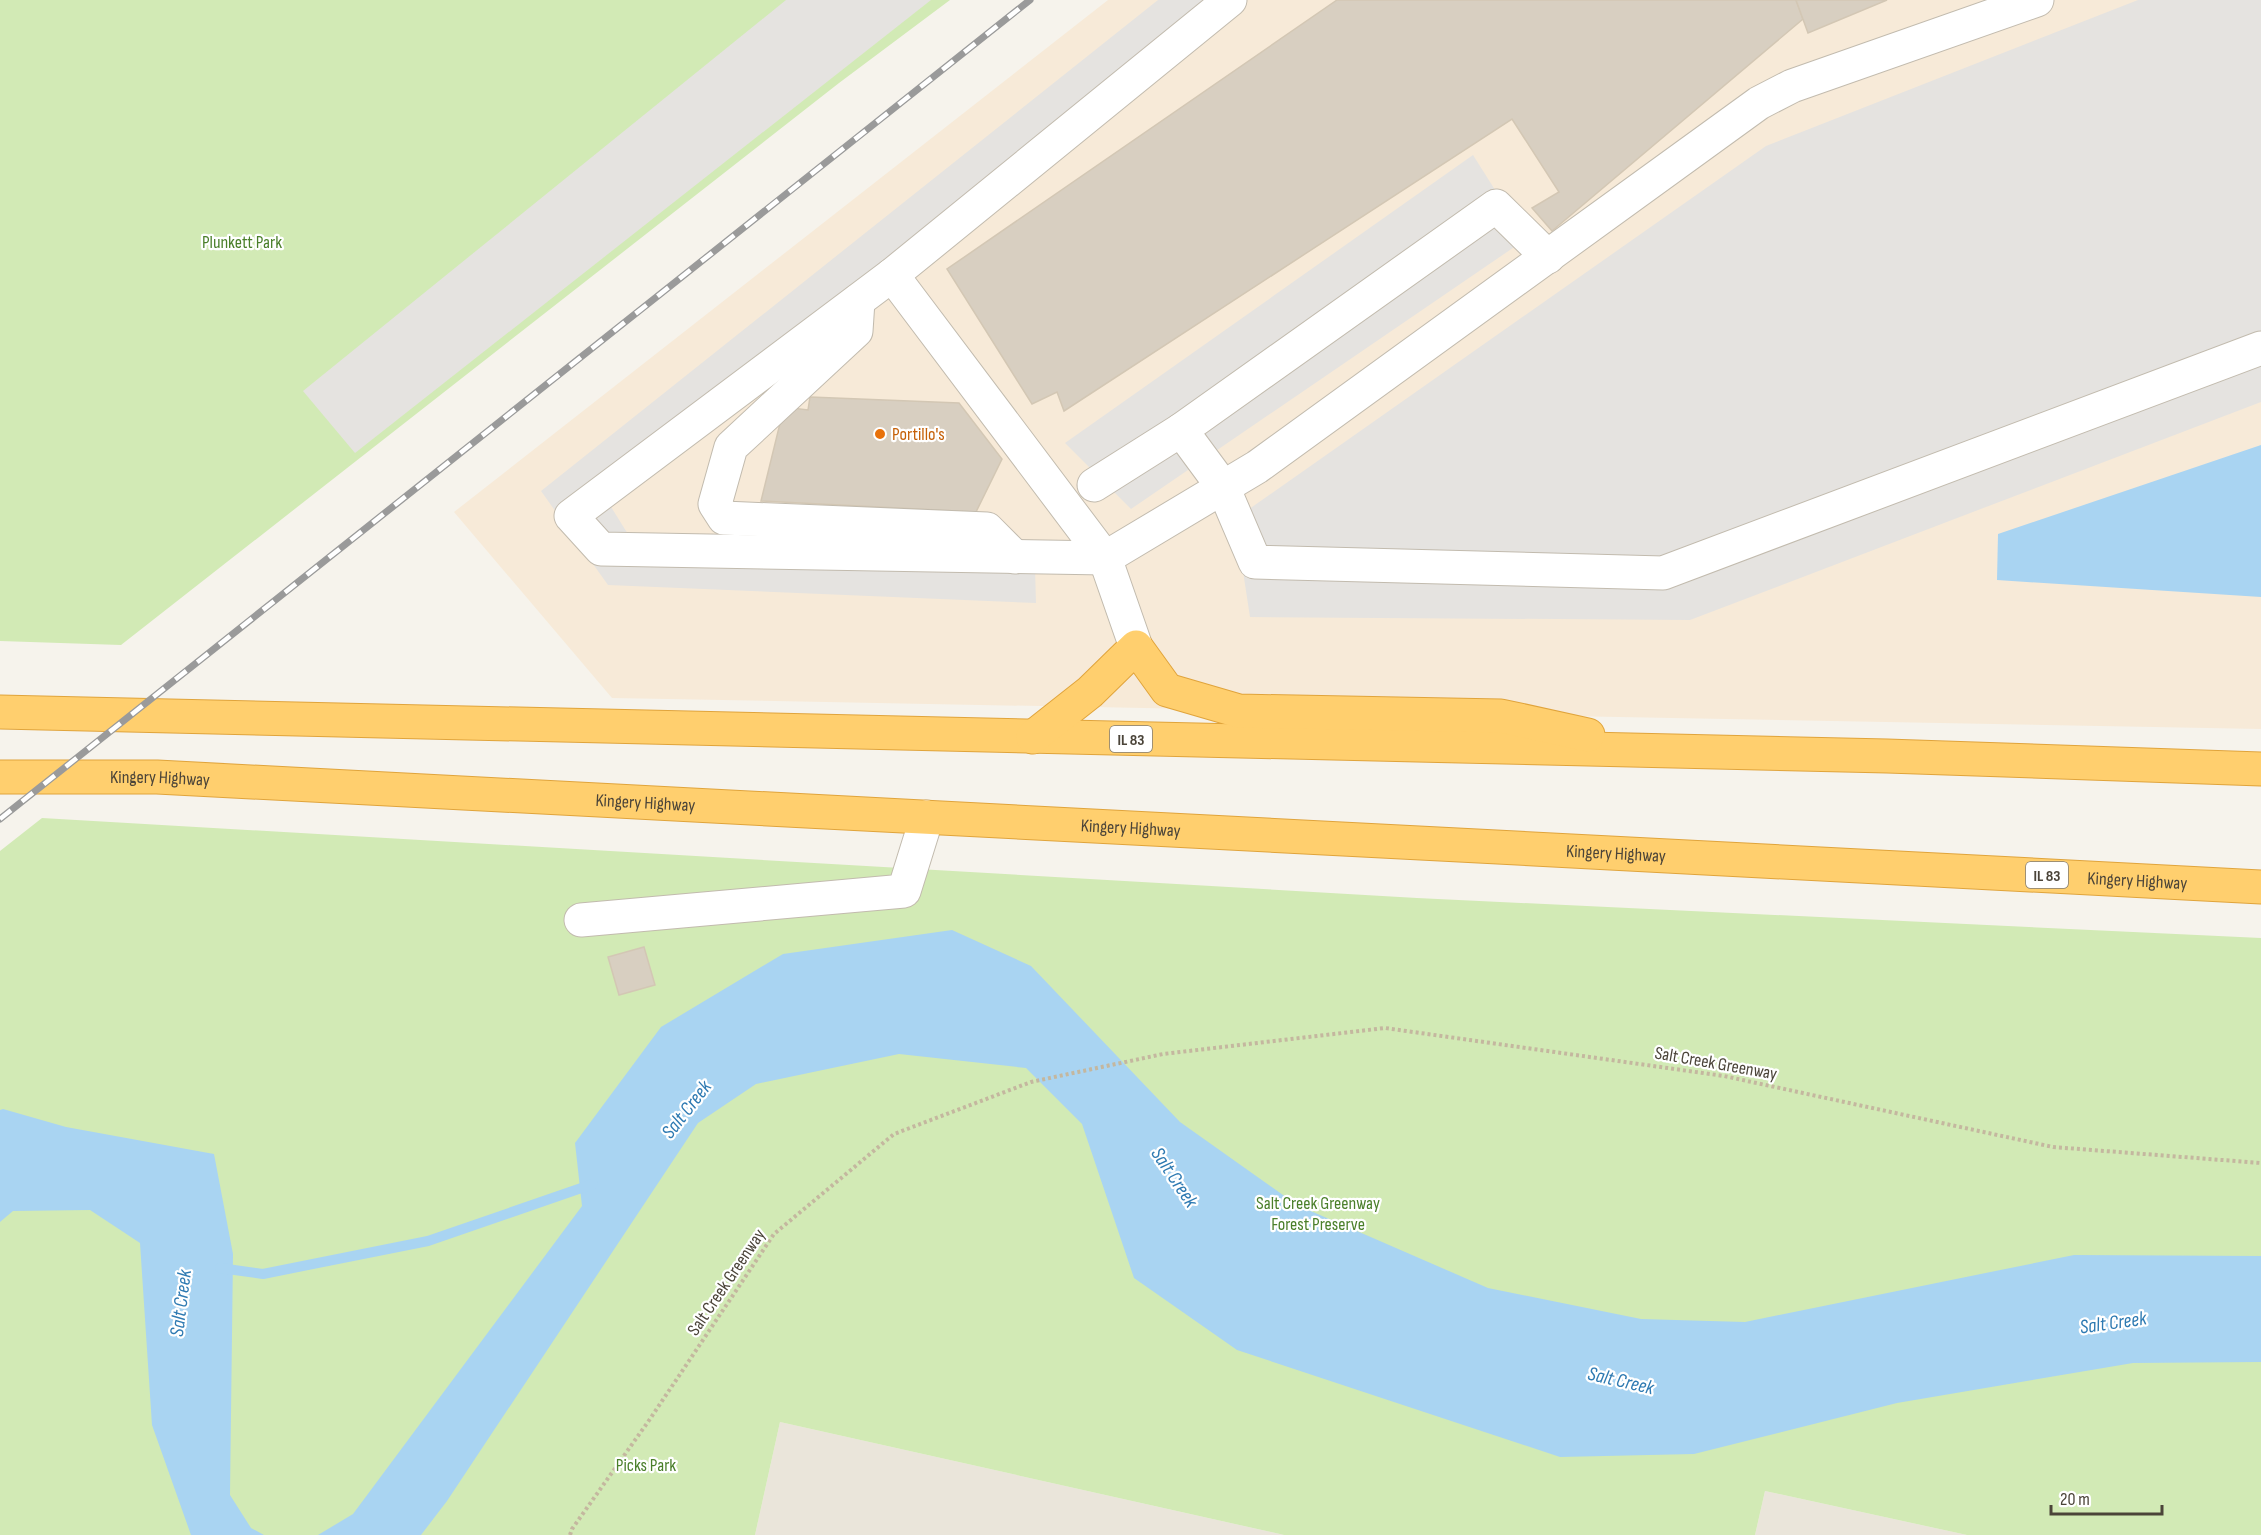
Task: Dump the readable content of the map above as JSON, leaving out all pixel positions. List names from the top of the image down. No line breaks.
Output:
{"streets":{"highway":["IL 83","Kingery Highway"],"path":["Salt Creek Greenway"]},"water":["Salt Creek"],"parks":["Plunkett Park","Salt Creek Greenway Forest Preserve","Picks Park"],"places":["Portillo's"],"scale_bar":"20 m"}
